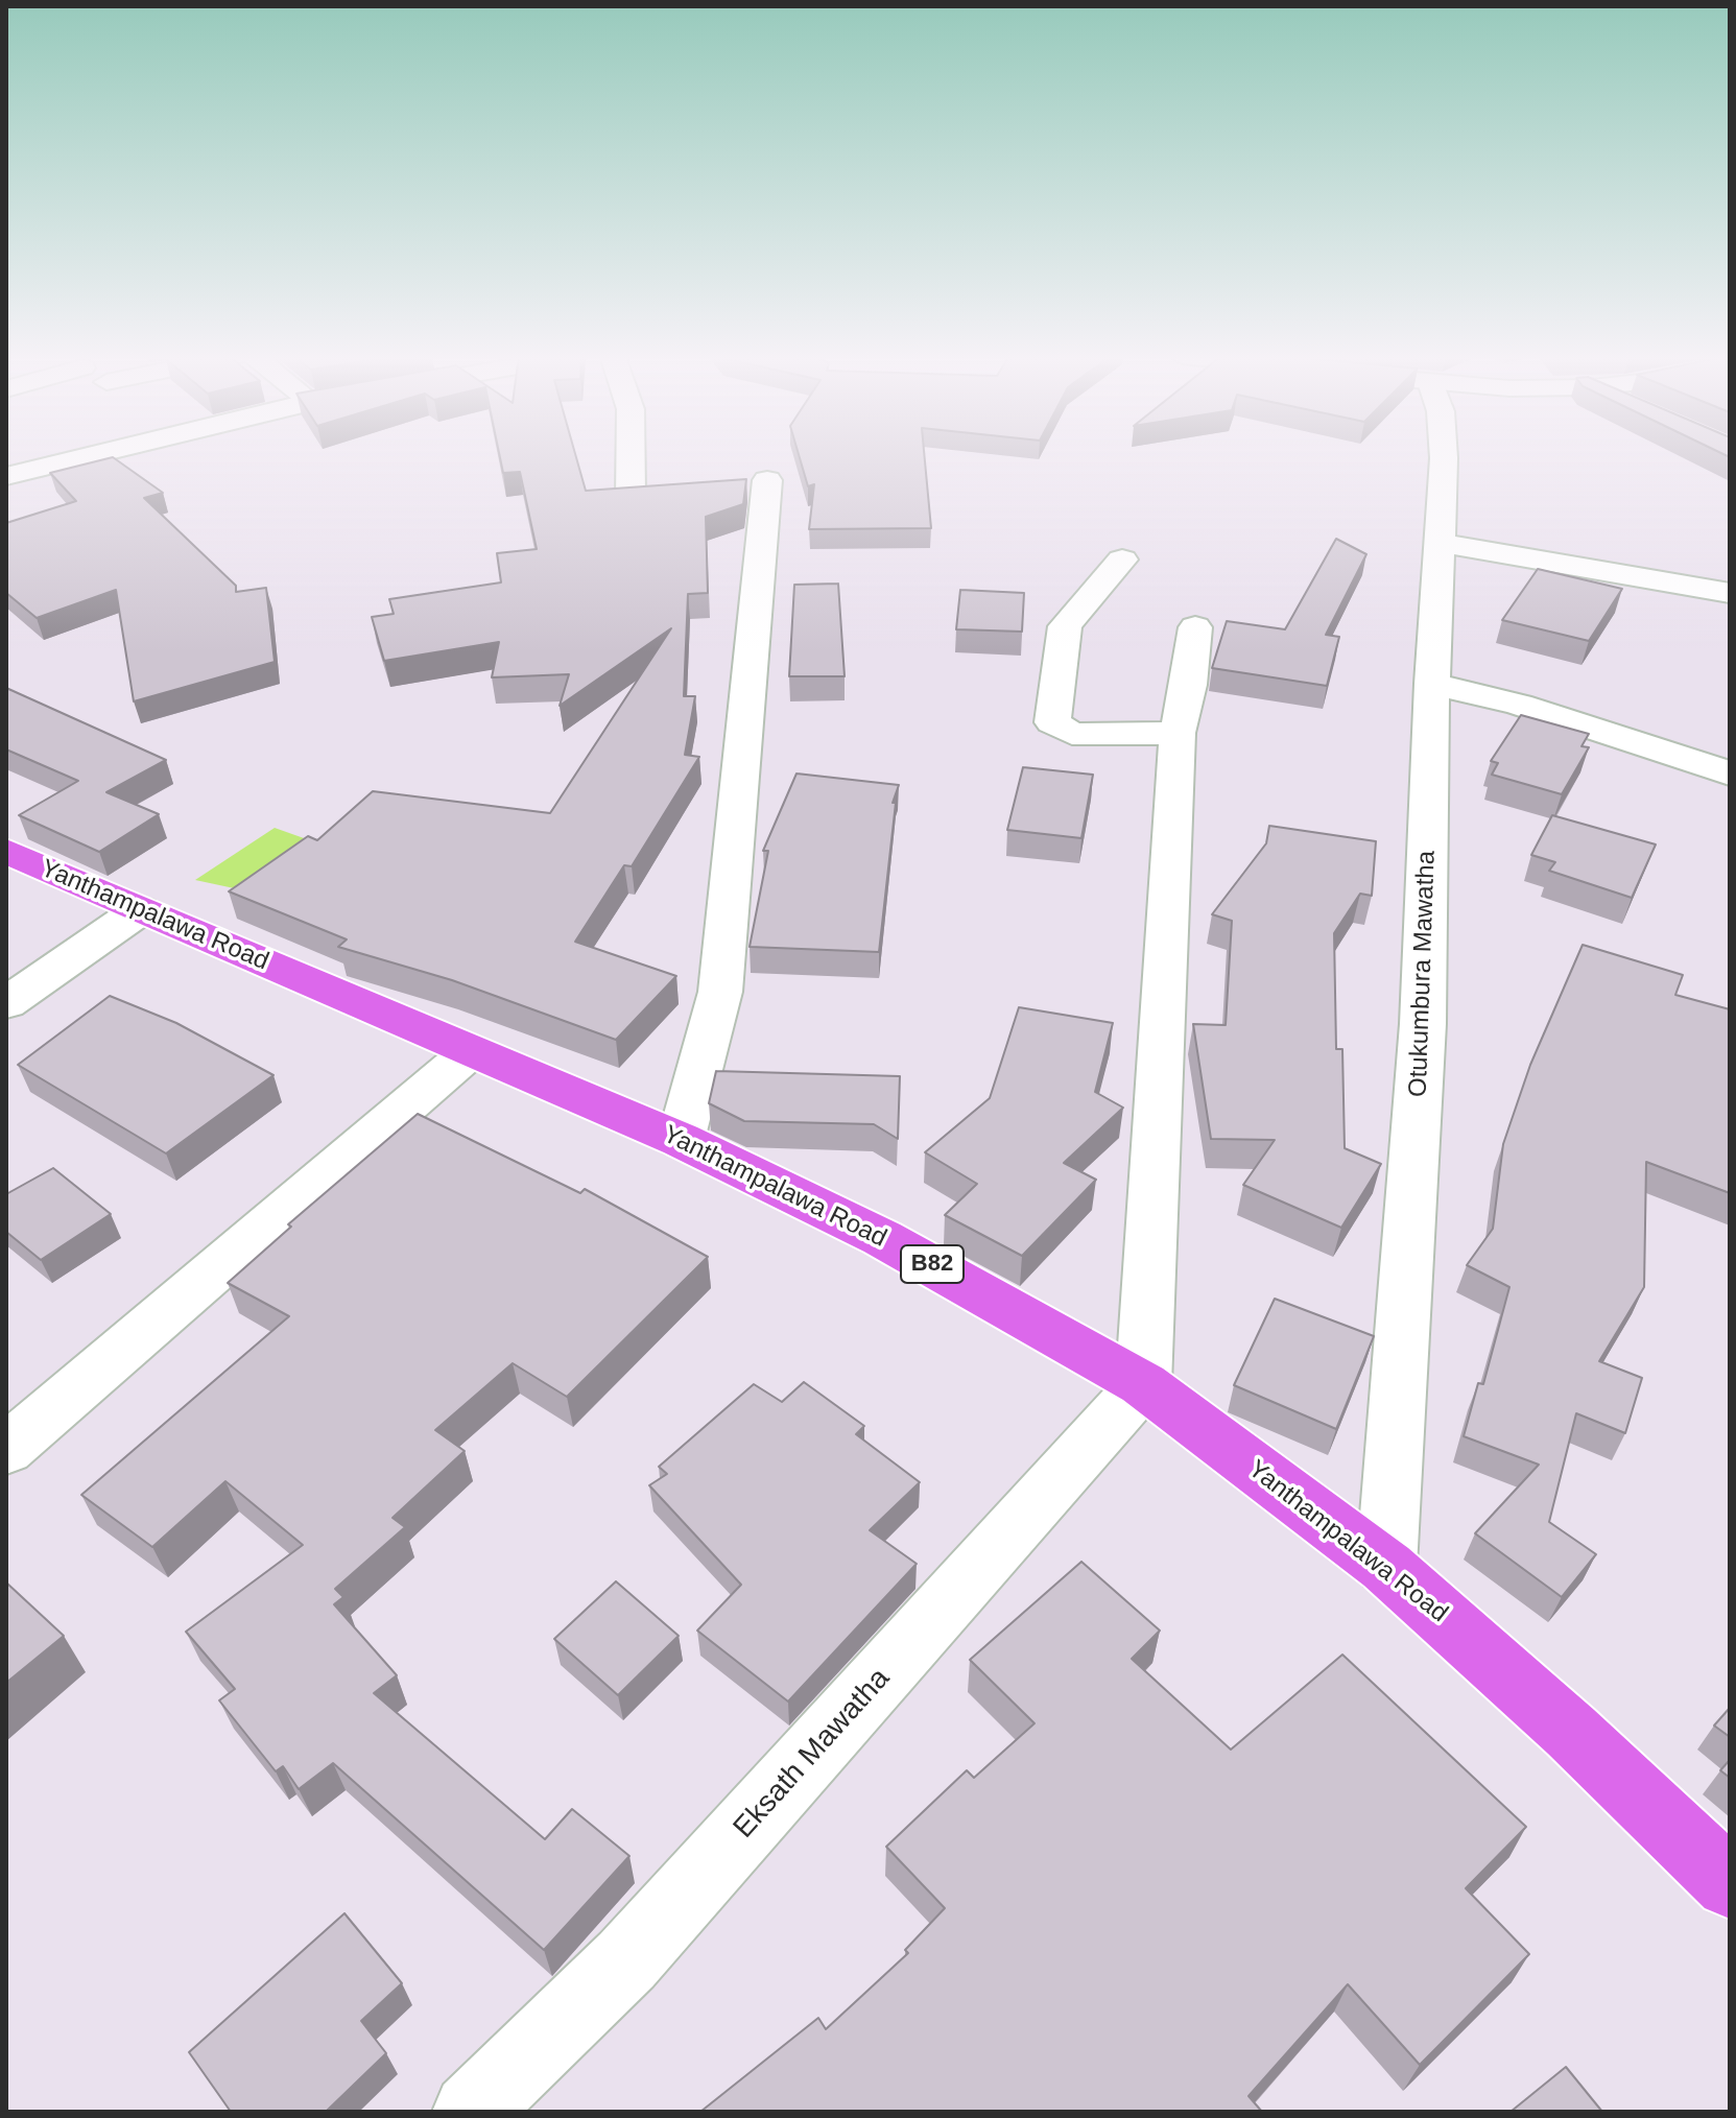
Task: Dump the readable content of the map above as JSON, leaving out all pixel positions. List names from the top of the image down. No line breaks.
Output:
{"streets":{"main road":["Yanthampalawa Road","B82"],"street":["Otukumbura Mawatha","Eksath Mawatha"]},"crossings":[["Yanthampalawa Road","Otukumbura Mawatha"],["Yanthampalawa Road","Eksath Mawatha"]]}
